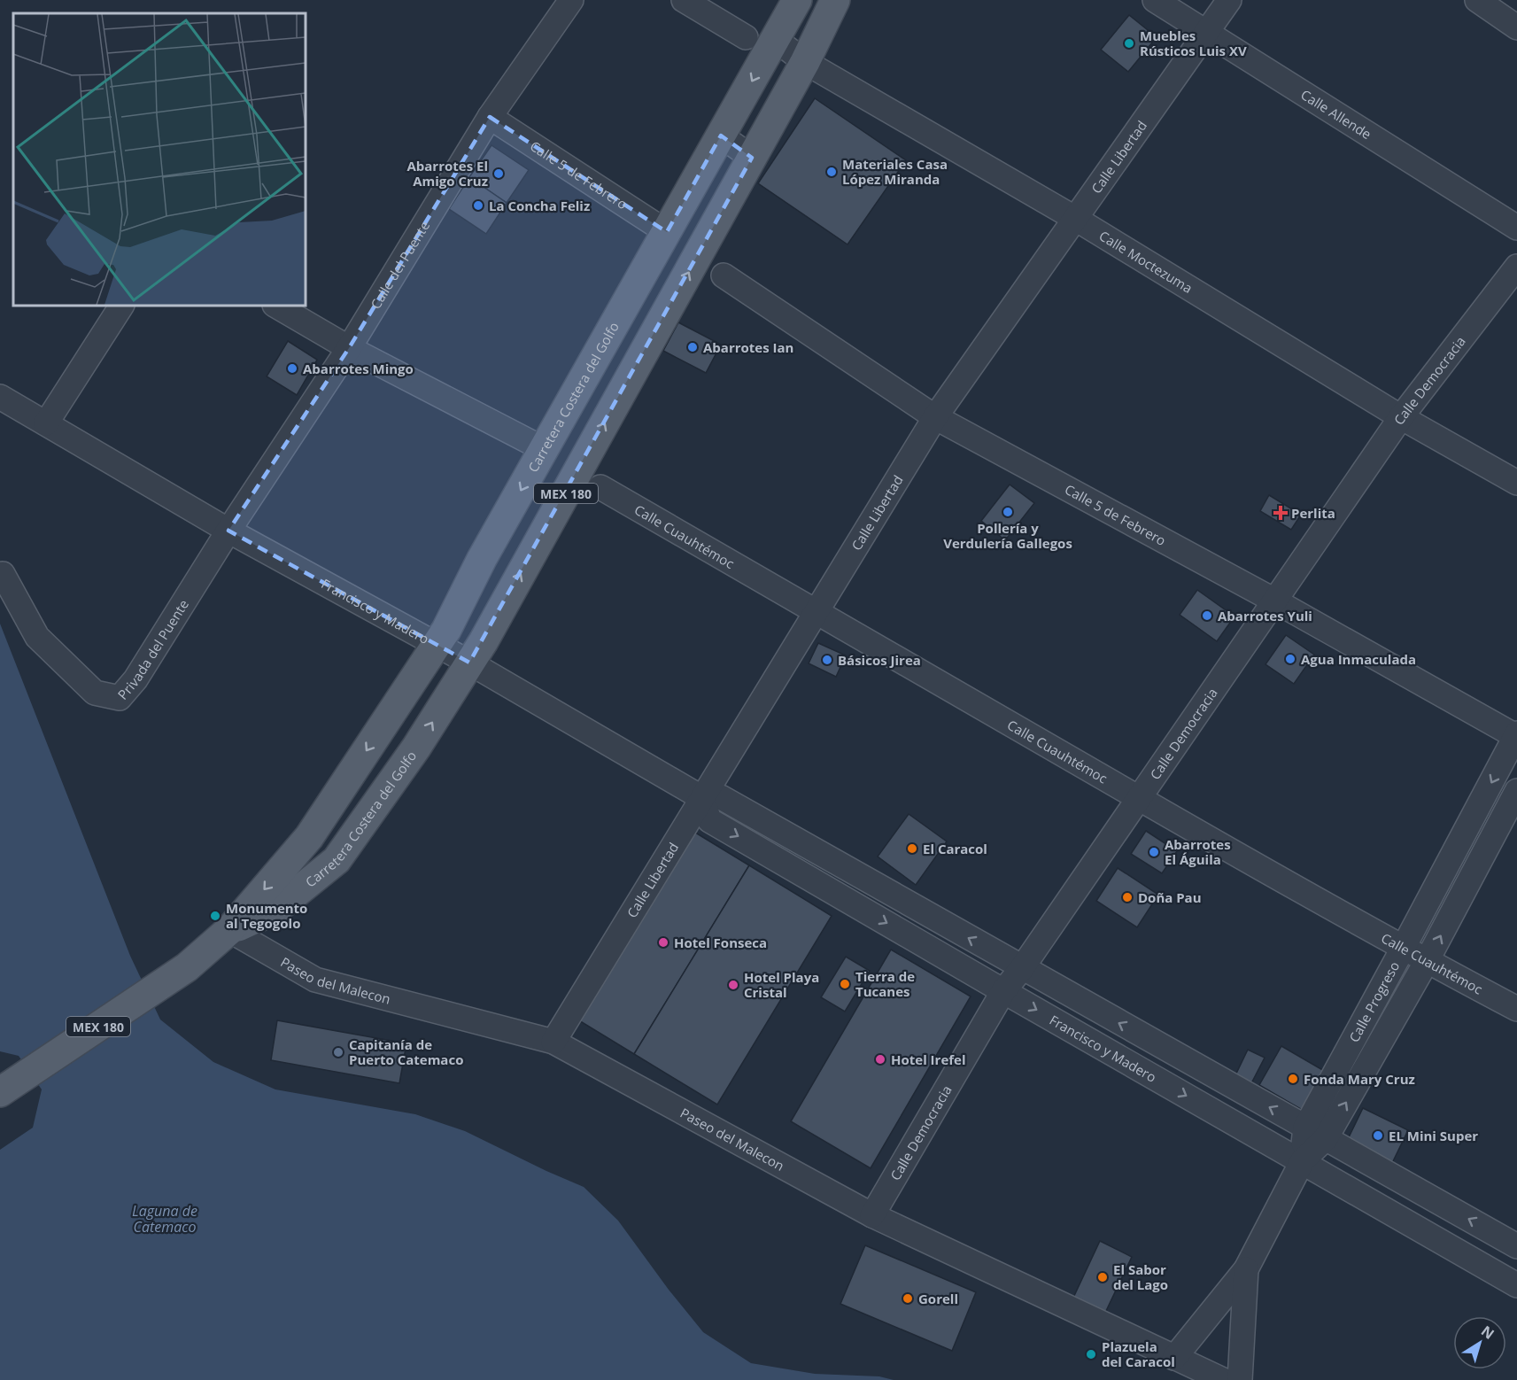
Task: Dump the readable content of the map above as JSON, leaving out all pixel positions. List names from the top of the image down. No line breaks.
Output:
{"streets":{"main road":["Carretera Costera del Golfo","MEX 180"],"street":["Calle Allende","Calle Libertad","Calle 5 de Febrero","Calle Moctezuma","Calle del Puente","Calle Democracia","Calle Cuauhtémoc","Francisco y Madero","Privada del Puente","Paseo del Malecon","Calle Progreso"]},"crossings":[["Calle Allende","Calle Libertad"],["Calle Libertad","Calle 5 de Febrero"],["Calle Libertad","Calle Moctezuma"],["Calle Libertad","Calle Cuauhtémoc"],["Calle Libertad","Francisco y Madero"],["Calle Libertad","Paseo del Malecon"],["Calle 5 de Febrero","Calle del Puente"],["Calle 5 de Febrero","Calle Democracia"],["Calle 5 de Febrero","Carretera Costera del Golfo"],["Calle 5 de Febrero","Calle Progreso"],["Calle Moctezuma","Calle Democracia"],["Calle Moctezuma","Carretera Costera del Golfo"],["Calle del Puente","Francisco y Madero"],["Calle del Puente","Privada del Puente"],["Calle Democracia","Calle Cuauhtémoc"],["Calle Democracia","Francisco y Madero"],["Calle Democracia","Paseo del Malecon"],["Carretera Costera del Golfo","MEX 180"],["Carretera Costera del Golfo","Francisco y Madero"],["Carretera Costera del Golfo","Paseo del Malecon"],["MEX 180","Paseo del Malecon"],["Calle Cuauhtémoc","Calle Progreso"],["Francisco y Madero","Privada del Puente"],["Francisco y Madero","Calle Progreso"],["Paseo del Malecon","Calle Progreso"]],"water":["Laguna de Catemaco"],"places":{"other":["Muebles Rústicos Luis XV","Materiales Casa López Miranda","Abarrotes El Amigo Cruz","La Concha Feliz","Abarrotes Ian","Abarrotes Mingo","Pollería y Verdulería Gallegos","Abarrotes Yuli","Agua Inmaculada","Básicos Jirea","El Caracol","Abarrotes El Águila","Doña Pau","Monumento al Tegogolo","Hotel Fonseca","Tierra de Tucanes","Hotel Playa Cristal","Capitanía de Puerto Catemaco","Hotel Irefel","Fonda Mary Cruz","EL Mini Super","El Sabor del Lago","Gorell","Plazuela del Caracol"],"health":["Perlita"]},"north":"top right"}
